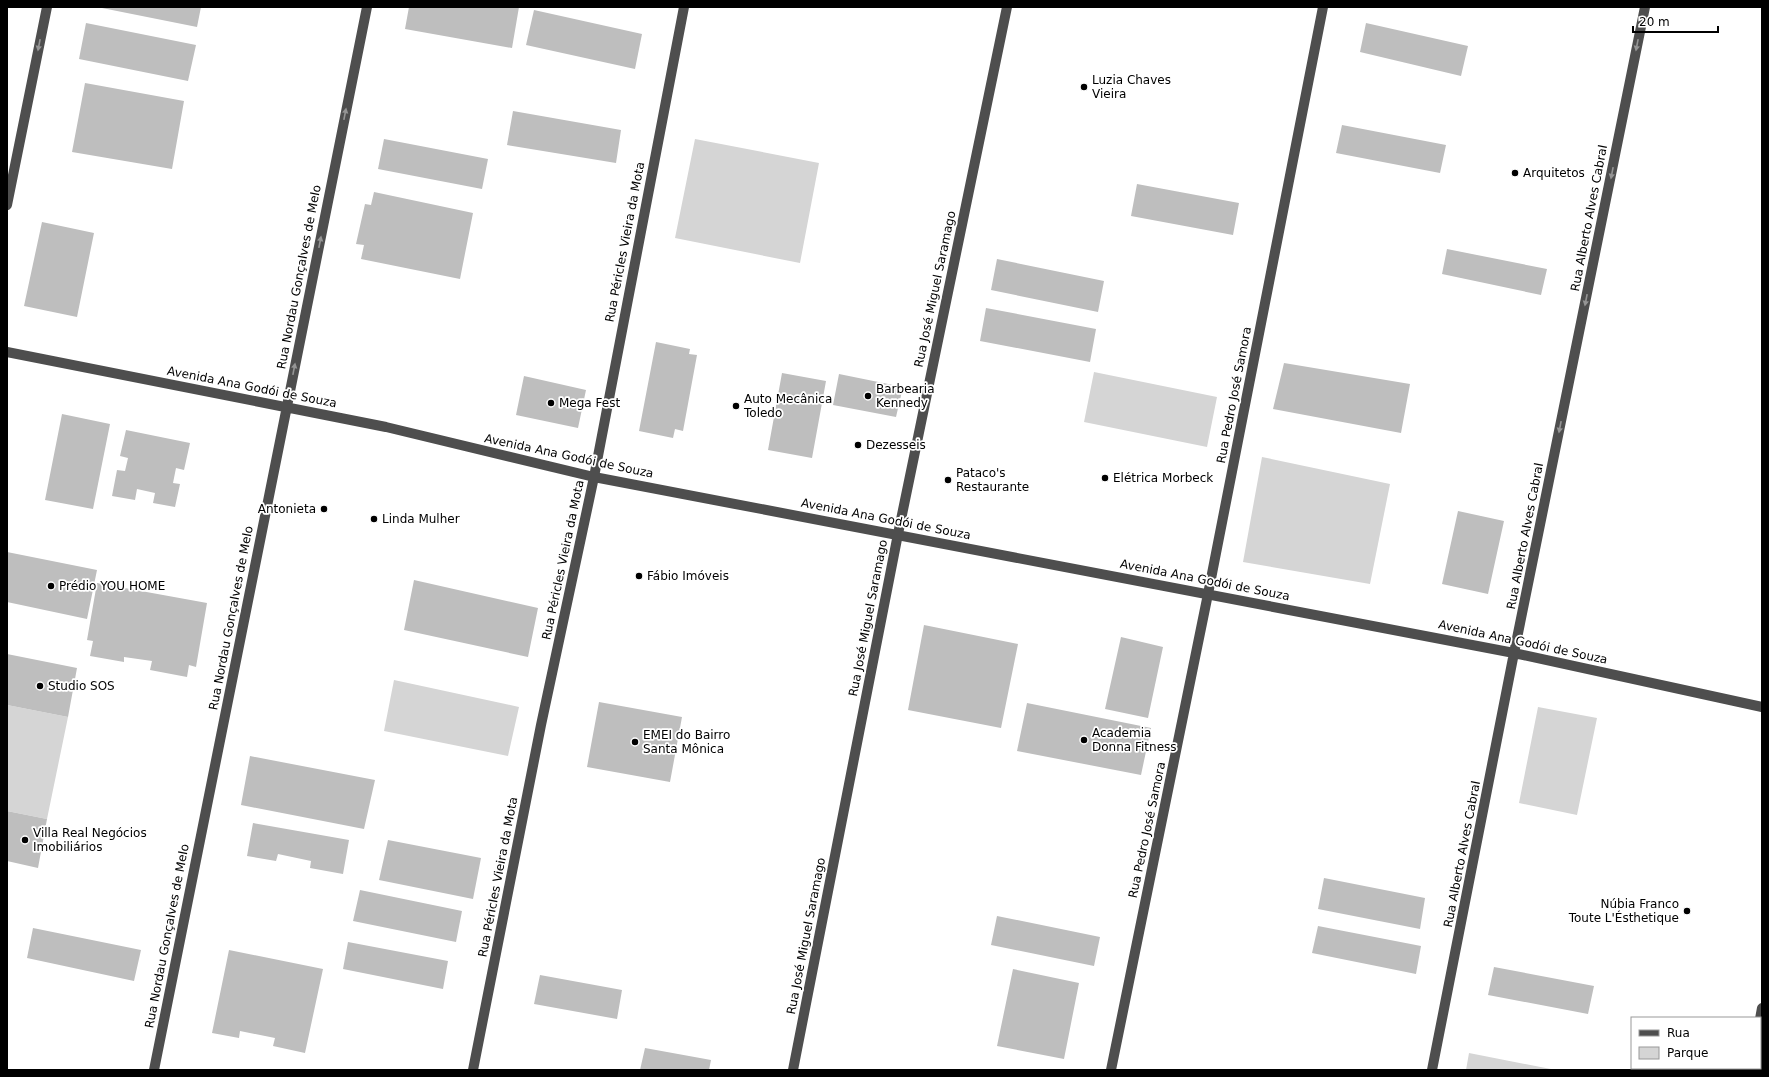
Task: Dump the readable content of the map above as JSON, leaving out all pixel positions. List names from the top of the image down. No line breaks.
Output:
{"streets":{"street":["Rua Alberto Alves Cabral","Rua Péricles Vieira da Mota","Rua Nordau Gonçalves de Melo","Rua José Miguel Saramago","Avenida Ana Godói de Souza","Rua Pedro José Samora"]},"crossings":[["Rua Alberto Alves Cabral","Avenida Ana Godói de Souza"],["Rua Péricles Vieira da Mota","Avenida Ana Godói de Souza"],["Rua Nordau Gonçalves de Melo","Avenida Ana Godói de Souza"],["Rua José Miguel Saramago","Avenida Ana Godói de Souza"],["Avenida Ana Godói de Souza","Rua Pedro José Samora"]],"one_way":["Rua Alberto Alves Cabral","Rua Nordau Gonçalves de Melo"],"places":["Luzia Chaves Vieira","Arquitetos","Barbearia Kennedy","Mega Fest","Auto Mecânica Toledo","Dezesseis","Elétrica Morbeck","Pataco's Restaurante","Antonieta","Linda Mulher","Fábio Imóveis","Prédio YOU HOME","Studio SOS","Academia Donna Fitness","EMEI do Bairro Santa Mônica","Villa Real Negócios Imobiliários","Núbia Franco Toute L'Ésthetique"],"legend":["Rua","Parque"],"scale_bar":"20 m"}
